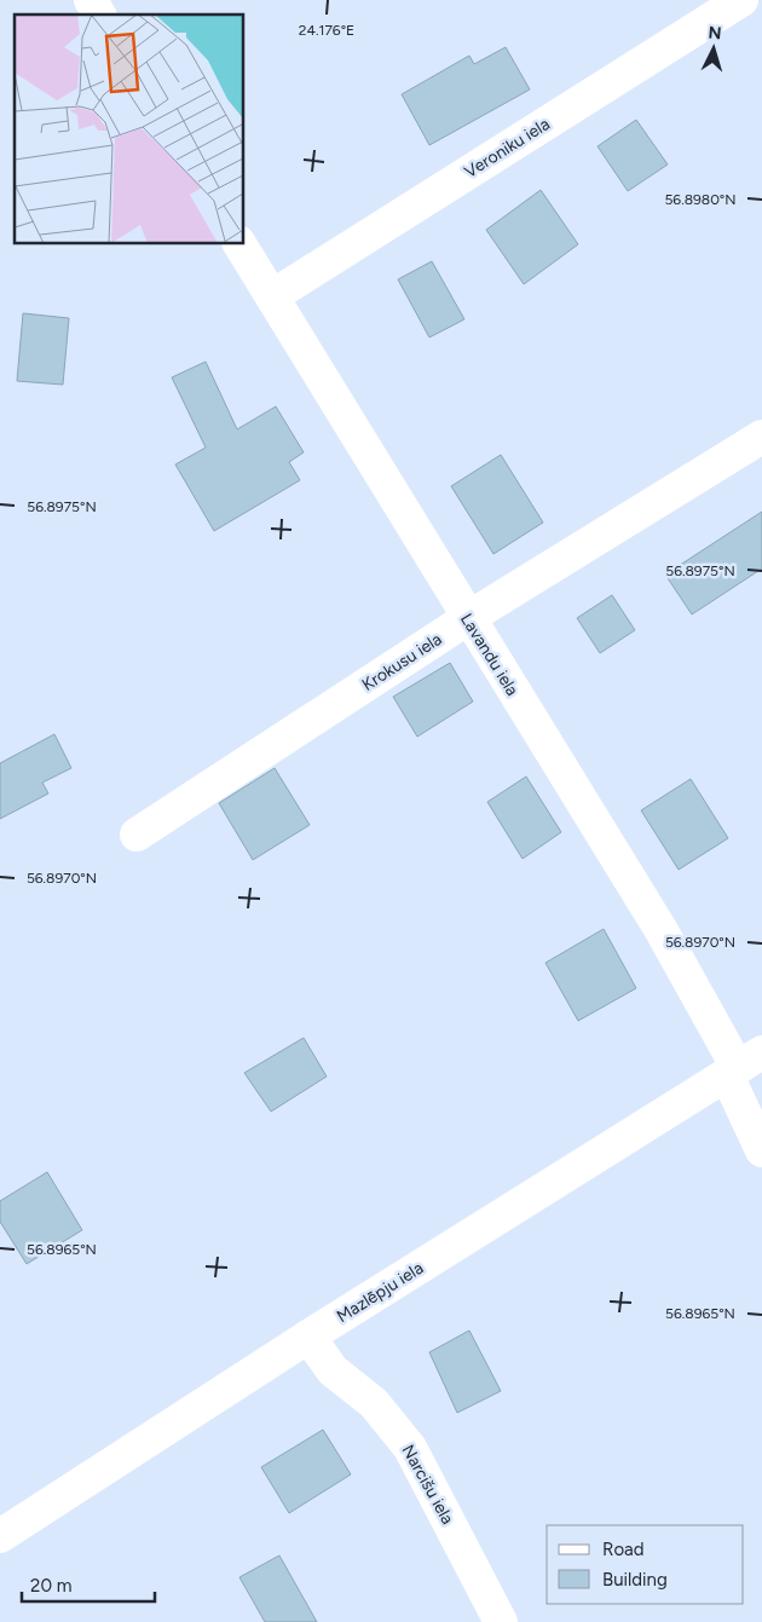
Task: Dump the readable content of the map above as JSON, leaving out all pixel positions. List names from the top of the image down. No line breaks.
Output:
{"streets":{"street":["Veroniku iela","Lavandu iela","Krokusu iela","Mazlēpju iela","Narcišu iela"]},"crossings":[["Veroniku iela","Lavandu iela"],["Lavandu iela","Krokusu iela"],["Lavandu iela","Mazlēpju iela"],["Mazlēpju iela","Narcišu iela"]],"legend":["Road","Building"],"scale_bar":"20 m","north":"top","coordinates":["24.176°E","56.8980°N","56.8975°N","56.8970°N","56.8965°N"]}
